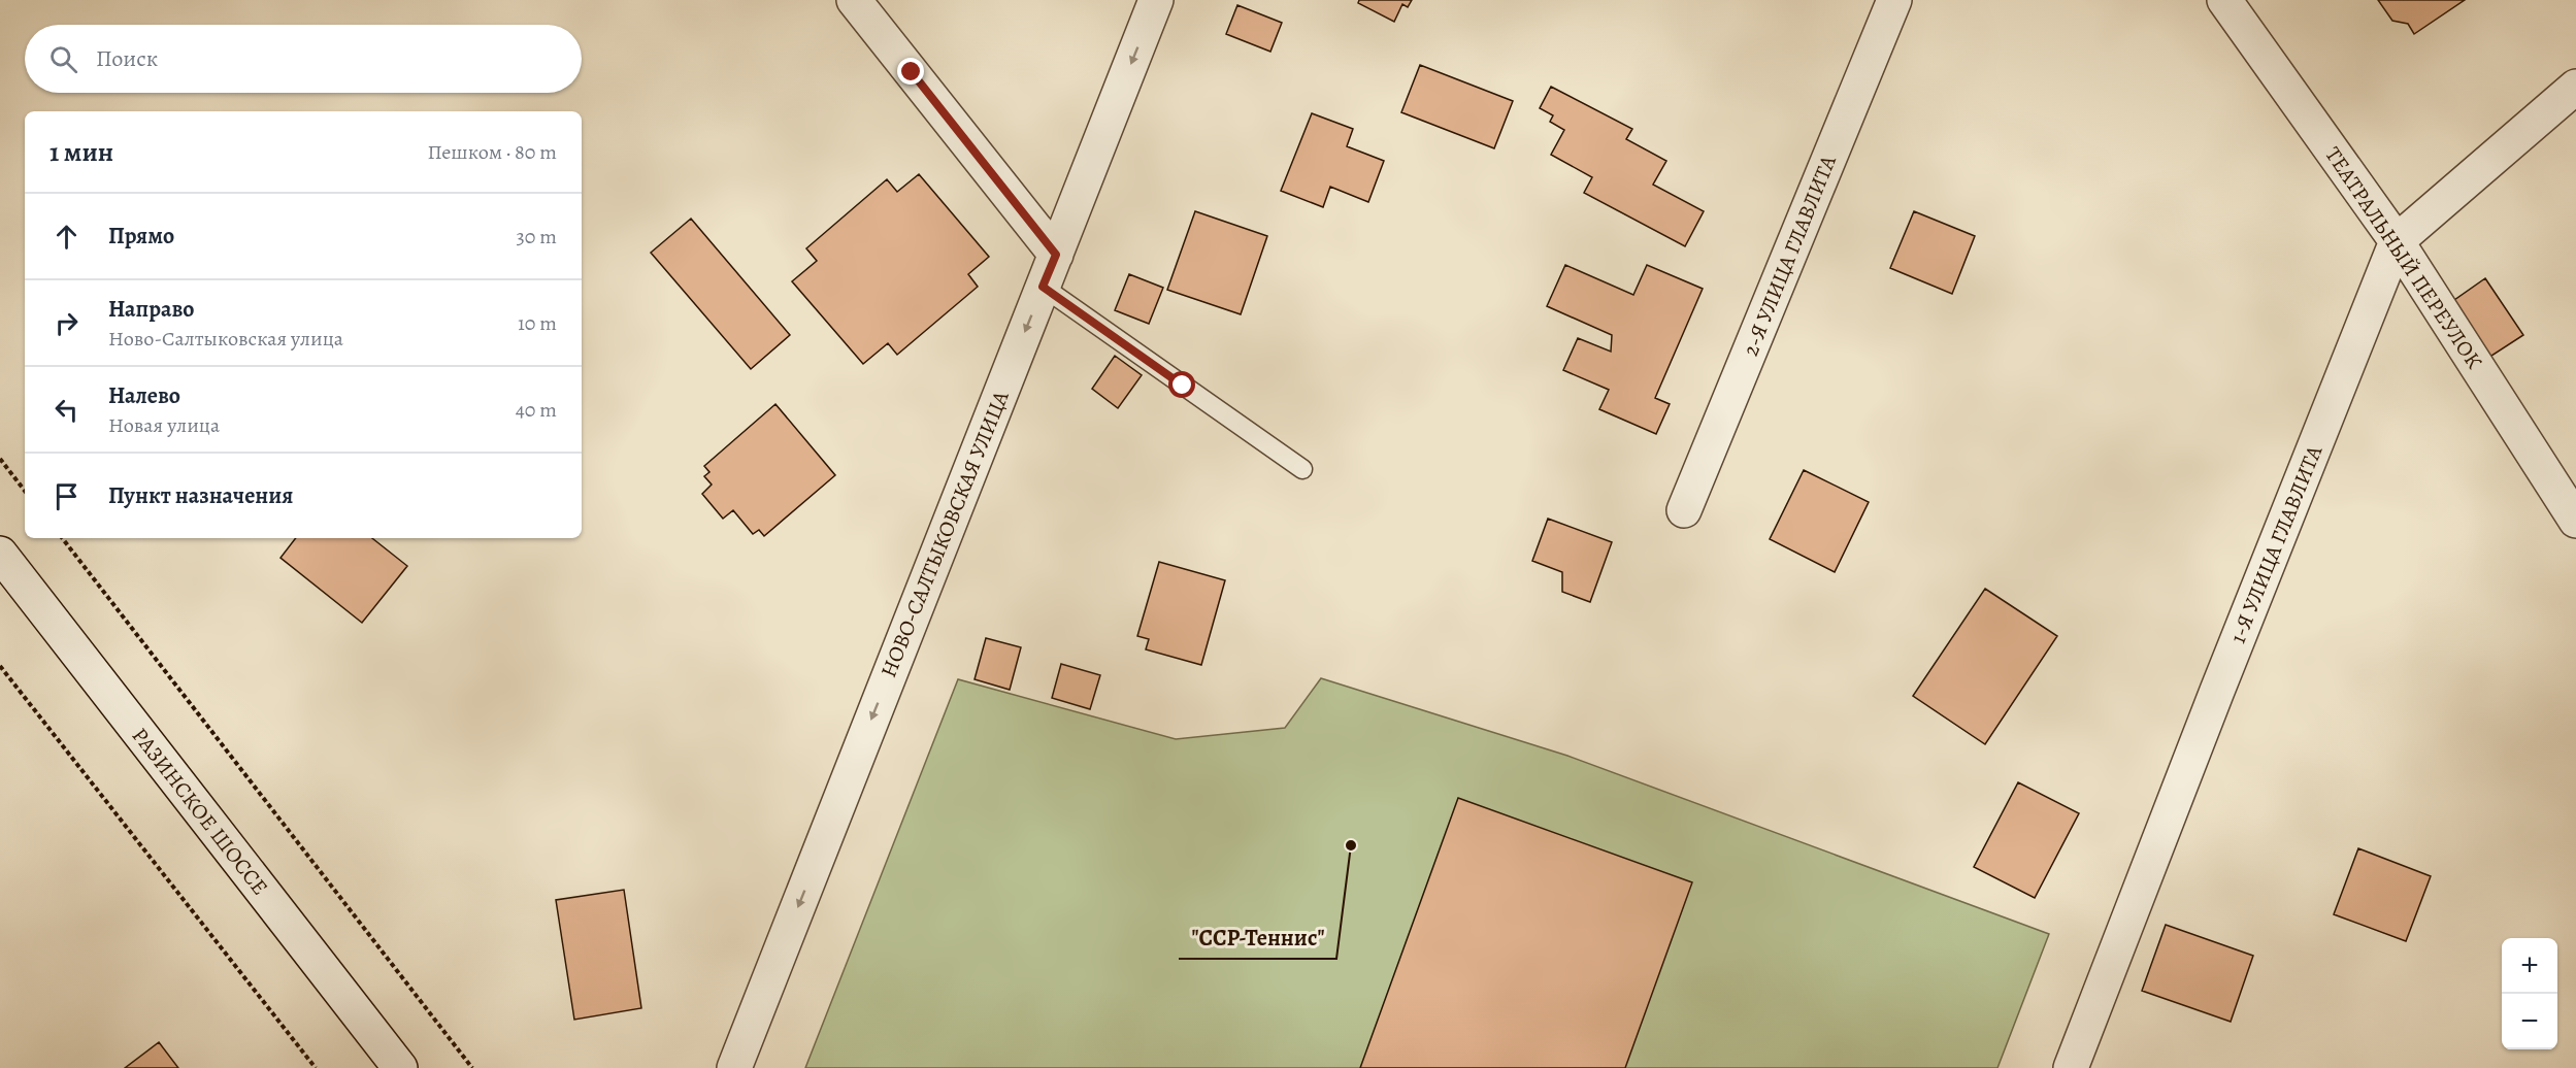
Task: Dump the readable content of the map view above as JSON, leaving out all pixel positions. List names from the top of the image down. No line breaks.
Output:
{"streets":{"street":["2-Я УЛИЦА ГЛАВЛИТА","ТЕАТРАЛЬНЫЙ ПЕРЕУЛОК","НОВО-САЛТЫКОВСКАЯ УЛИЦА","1-Я УЛИЦА ГЛАВЛИТА","РАЗИНСКОЕ ШОССЕ"]},"crossings":[["ТЕАТРАЛЬНЫЙ ПЕРЕУЛОК","1-Я УЛИЦА ГЛАВЛИТА"]],"one_way":["НОВО-САЛТЫКОВСКАЯ УЛИЦА"],"places":["\"ССР-Теннис\""],"page":{"search":"Поиск","heading":["1 мин","Пешком · 80 m"],"list":[["Прямо","30 m"],["Направо","Ново-Салтыковская улица","10 m"],["Налево","Новая улица","40 m"],"Пункт назначения"],"map_buttons":["+","−"]}}
